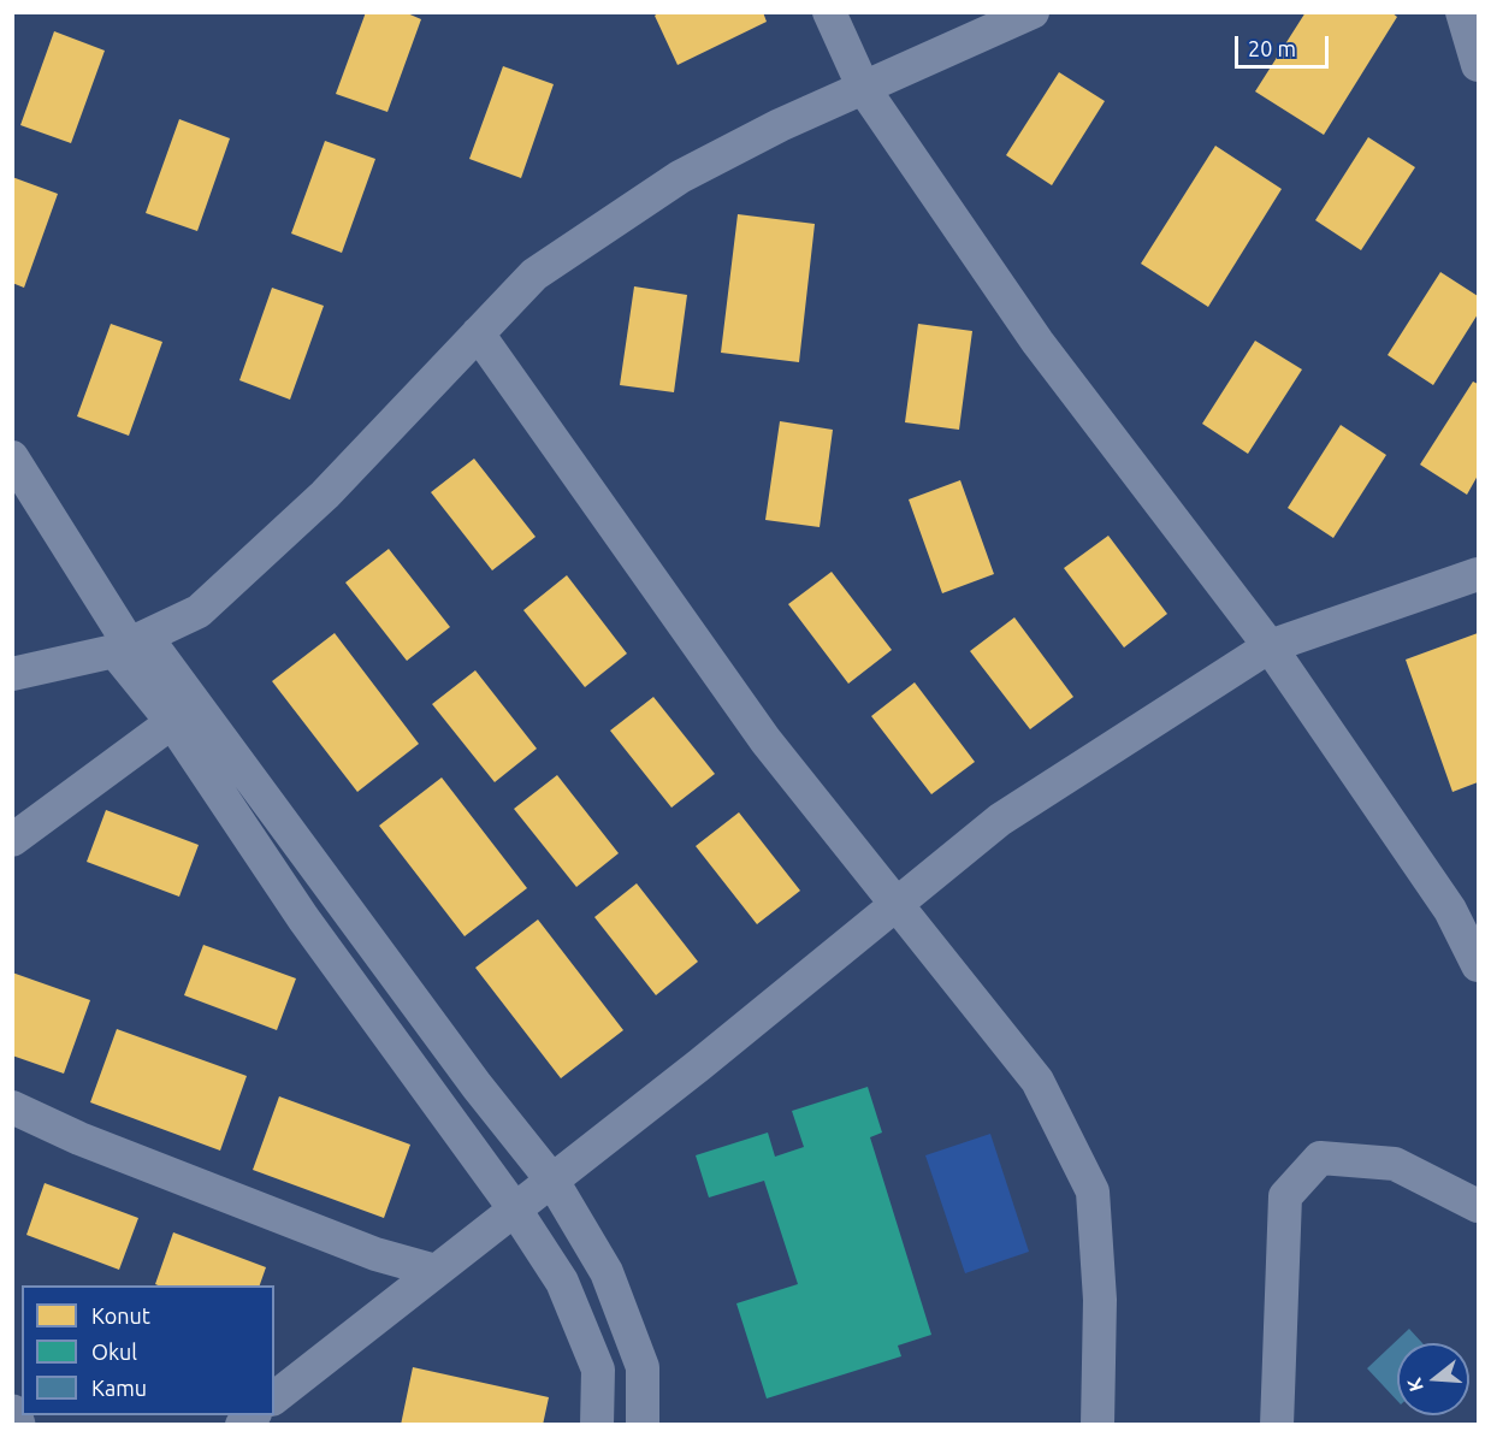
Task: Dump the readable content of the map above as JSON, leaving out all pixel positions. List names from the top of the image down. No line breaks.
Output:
{"legend":["Konut","Okul","Kamu"],"scale_bar":"20 m","north":"left"}
